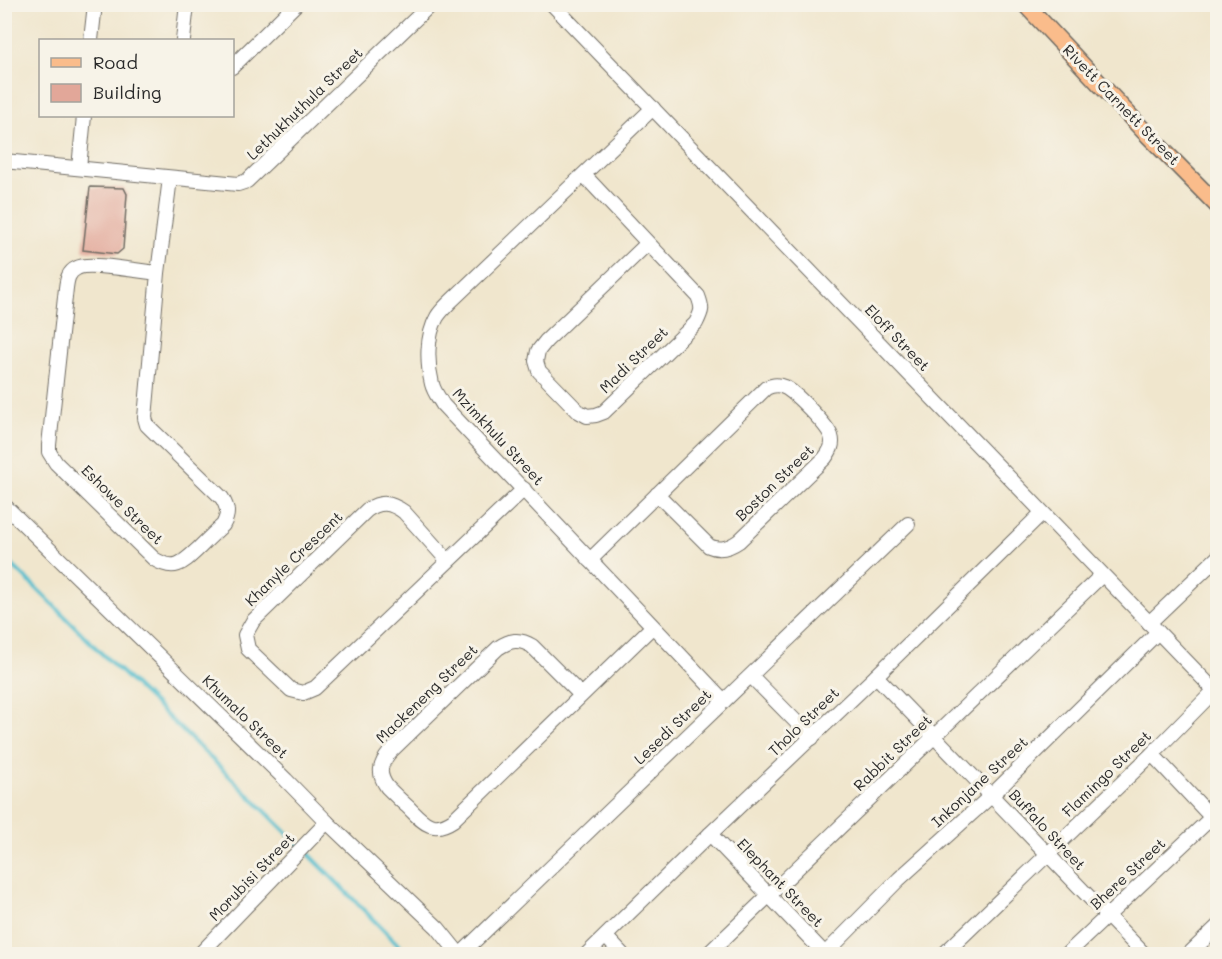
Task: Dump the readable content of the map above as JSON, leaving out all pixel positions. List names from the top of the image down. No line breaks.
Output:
{"streets":{"main road":["Rivett Carnett Street"],"street":["Lethukhuthula Street","Eloff Street","Madi Street","Mzimkhulu Street","Boston Street","Eshowe Street","Khanyle Crescent","Mackeneng Street","Khumalo Street","Tholo Street","Lesedi Street","Rabbit Street","Flamingo Street","Inkonjane Street","Buffalo Street","Bhere Street","Morubisi Street","Elephant Street"]},"crossings":[["Lethukhuthula Street","Eshowe Street"],["Eloff Street","Mzimkhulu Street"],["Eloff Street","Tholo Street"],["Eloff Street","Rabbit Street"],["Eloff Street","Flamingo Street"],["Eloff Street","Inkonjane Street"],["Madi Street","Mzimkhulu Street"],["Mzimkhulu Street","Boston Street"],["Mzimkhulu Street","Khanyle Crescent"],["Mzimkhulu Street","Mackeneng Street"],["Mzimkhulu Street","Lesedi Street"],["Khumalo Street","Lesedi Street"],["Khumalo Street","Morubisi Street"],["Tholo Street","Buffalo Street"],["Tholo Street","Elephant Street"],["Rabbit Street","Buffalo Street"],["Rabbit Street","Elephant Street"],["Flamingo Street","Buffalo Street"],["Inkonjane Street","Buffalo Street"],["Inkonjane Street","Elephant Street"],["Buffalo Street","Bhere Street"]],"legend":["Road","Building"]}
